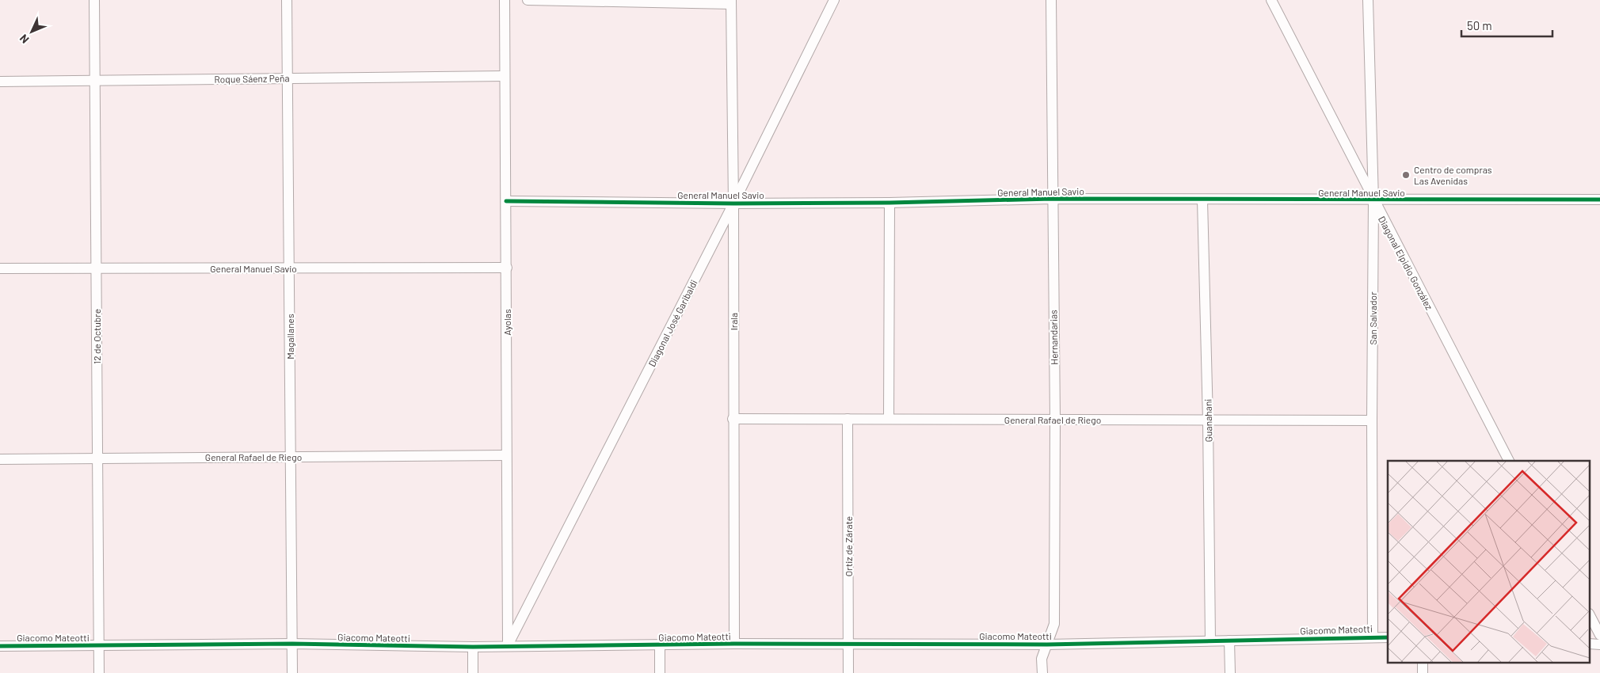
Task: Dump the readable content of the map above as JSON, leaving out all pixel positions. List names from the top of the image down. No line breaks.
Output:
{"streets":{"street":["Roque Sáenz Peña","General Manuel Savio","Diagonal Elpidio González","San Salvador","Irala","Ayolas","Diagonal José Garibaldi","12 de Octubre","Magallanes","Hernandarias","General Rafael de Riego","Guanahani","Ortiz de Zárate","Giacomo Mateotti"]},"crossings":[["Roque Sáenz Peña","Ayolas"],["Roque Sáenz Peña","12 de Octubre"],["Roque Sáenz Peña","Magallanes"],["General Manuel Savio","Diagonal Elpidio González"],["General Manuel Savio","San Salvador"],["General Manuel Savio","Irala"],["General Manuel Savio","Ayolas"],["General Manuel Savio","Diagonal José Garibaldi"],["General Manuel Savio","12 de Octubre"],["General Manuel Savio","Magallanes"],["General Manuel Savio","Hernandarias"],["General Manuel Savio","Guanahani"],["Diagonal Elpidio González","San Salvador"],["San Salvador","General Rafael de Riego"],["San Salvador","Giacomo Mateotti"],["Irala","Diagonal José Garibaldi"],["Irala","General Rafael de Riego"],["Irala","Giacomo Mateotti"],["Ayolas","Diagonal José Garibaldi"],["Ayolas","General Rafael de Riego"],["Ayolas","Giacomo Mateotti"],["Diagonal José Garibaldi","Giacomo Mateotti"],["12 de Octubre","General Rafael de Riego"],["12 de Octubre","Giacomo Mateotti"],["Magallanes","General Rafael de Riego"],["Magallanes","Giacomo Mateotti"],["Hernandarias","General Rafael de Riego"],["Hernandarias","Giacomo Mateotti"],["General Rafael de Riego","Guanahani"],["General Rafael de Riego","Ortiz de Zárate"],["Guanahani","Giacomo Mateotti"],["Ortiz de Zárate","Giacomo Mateotti"]],"places":["Centro de compras Las Avenidas"],"scale_bar":"50 m","north":"bottom left"}
